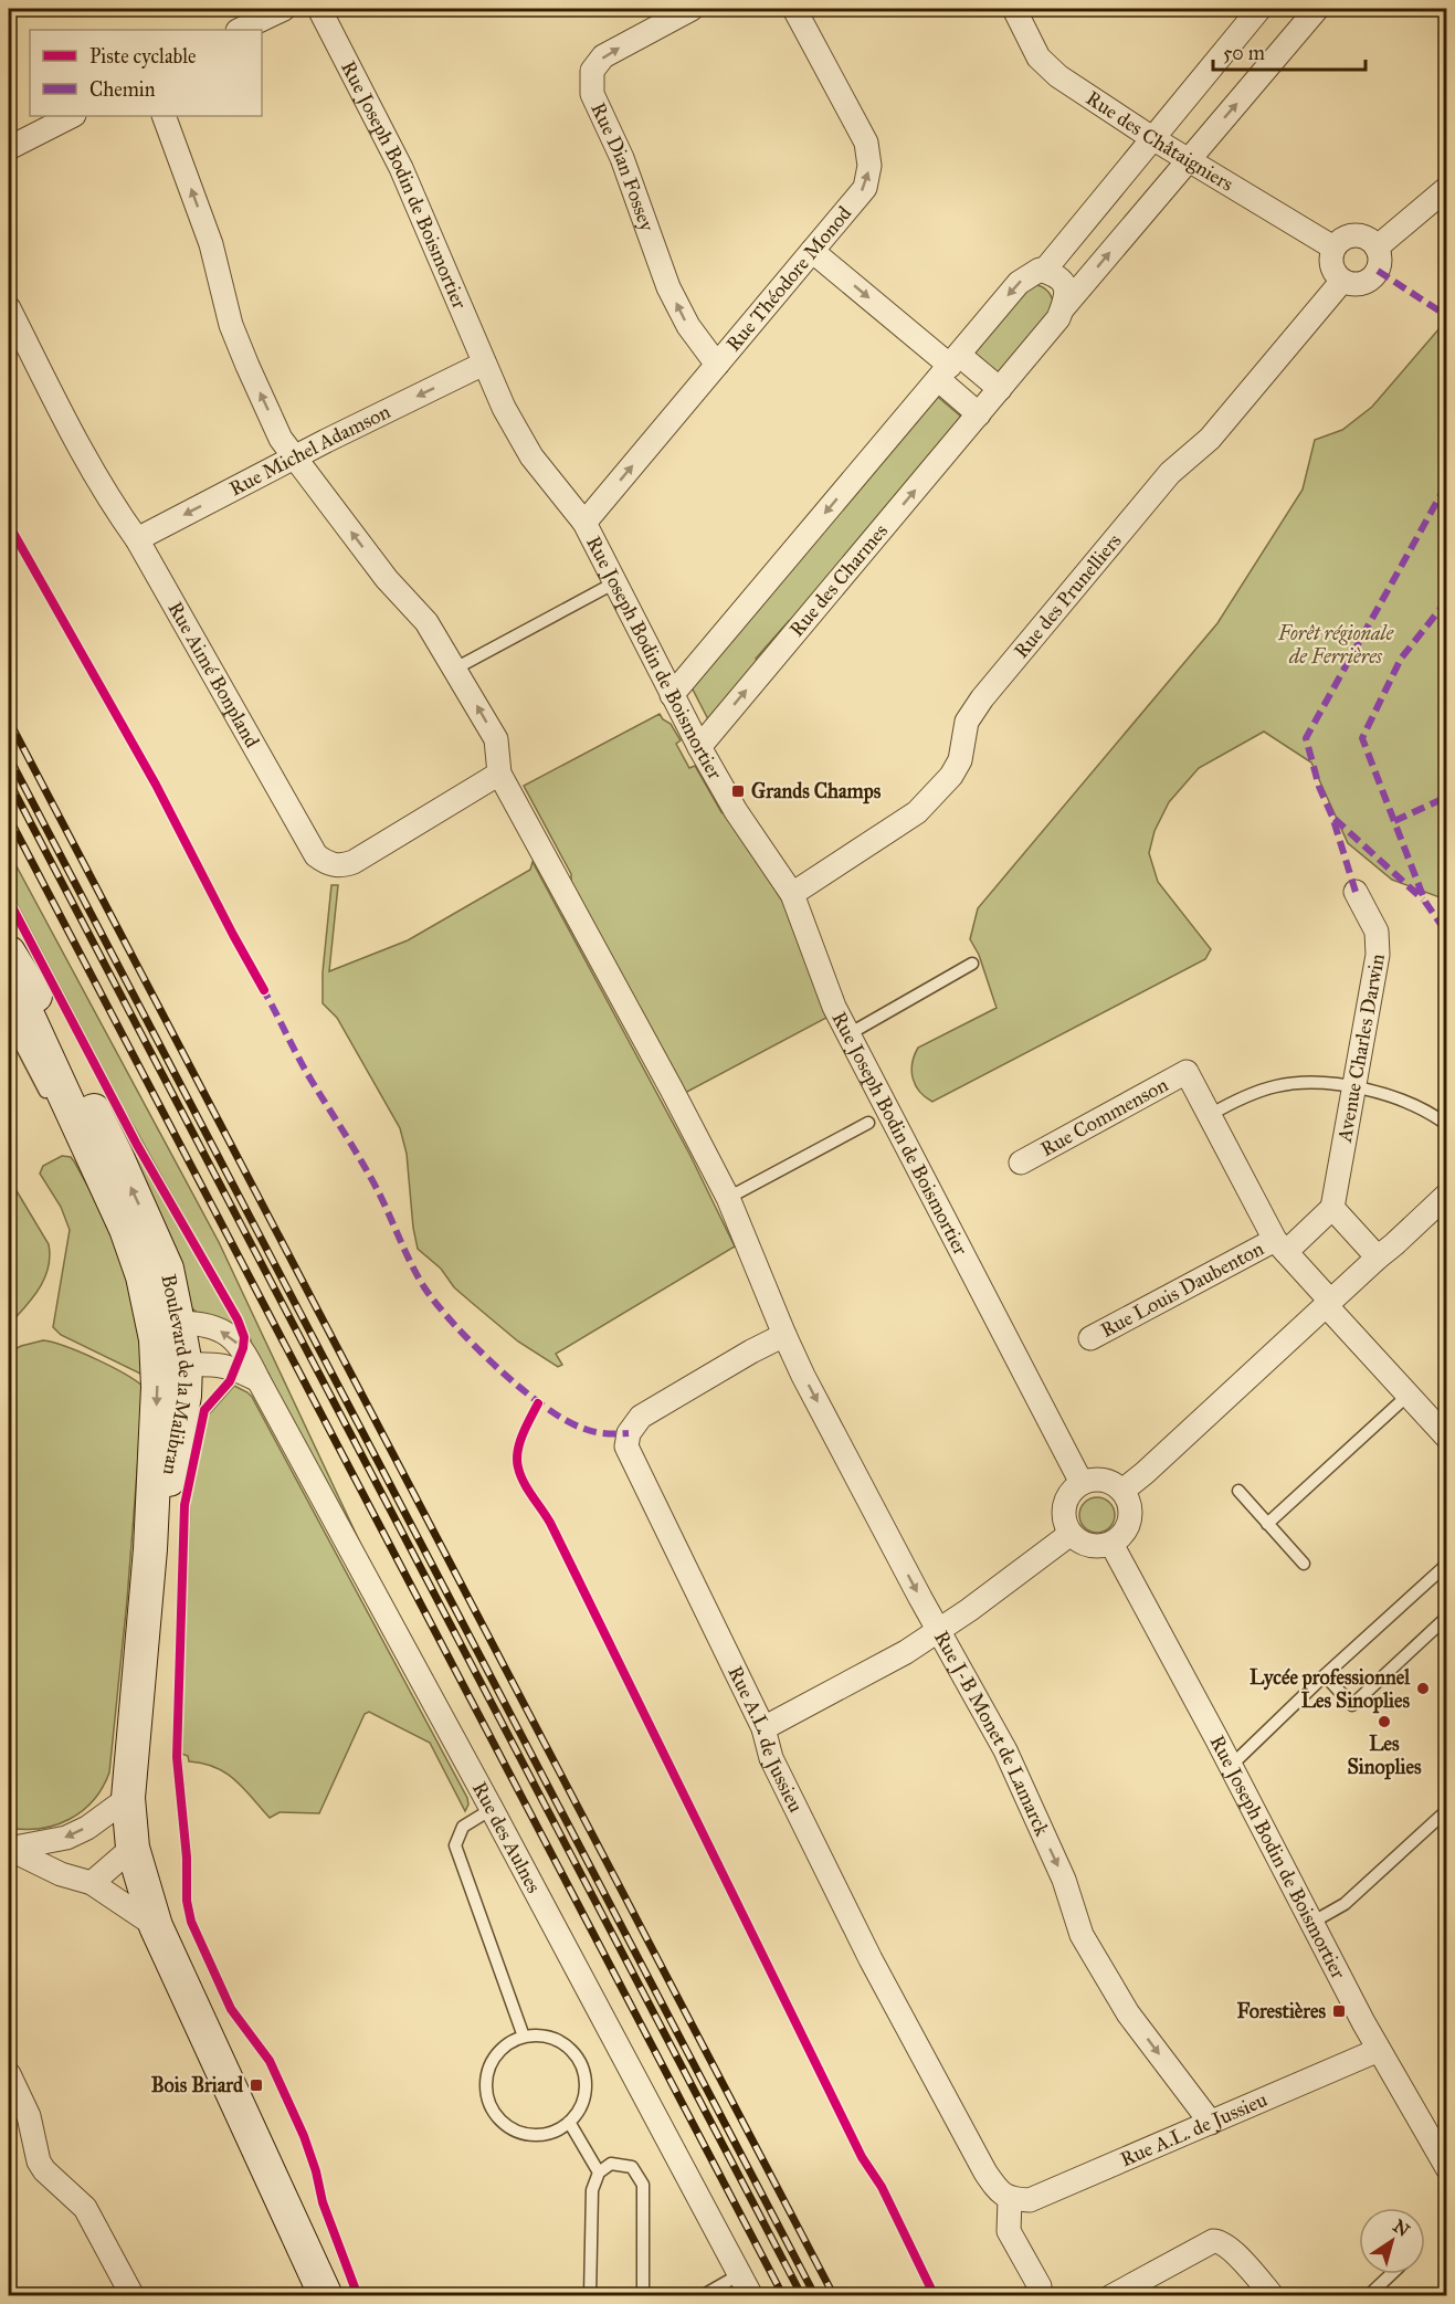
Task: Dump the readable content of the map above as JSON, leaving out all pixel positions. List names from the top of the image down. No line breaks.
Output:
{"streets":{"main road":["Boulevard de la Malibran"],"street":["Rue des Châtaigniers","Rue Dian Fossey","Rue Joseph Bodin de Boismortier","Rue Théodore Monod","Rue Michel Adamson","Rue des Charmes","Rue des Prunelliers","Rue Aimé Bonpland","Avenue Charles Darwin","Rue Commenson","Rue Louis Daubenton","Rue J-B Monet de Lamarck","Rue A.L. de Jussieu","Rue des Aulnes"]},"crossings":[["Rue des Châtaigniers","Rue des Charmes"],["Rue des Châtaigniers","Rue des Prunelliers"],["Rue Dian Fossey","Rue Théodore Monod"],["Rue Joseph Bodin de Boismortier","Rue Théodore Monod"],["Rue Joseph Bodin de Boismortier","Rue Michel Adamson"],["Rue Joseph Bodin de Boismortier","Rue des Charmes"],["Rue Joseph Bodin de Boismortier","Rue des Prunelliers"],["Rue Joseph Bodin de Boismortier","Rue A.L. de Jussieu"],["Rue Michel Adamson","Rue Aimé Bonpland"],["Rue Aimé Bonpland","Rue J-B Monet de Lamarck"],["Boulevard de la Malibran","Rue des Aulnes"],["Rue J-B Monet de Lamarck","Rue A.L. de Jussieu"]],"one_way":["Rue Dian Fossey","Rue Michel Adamson","Rue J-B Monet de Lamarck"],"parks":["Forêt régionale de Ferrières"],"places":{"transit":["Grands Champs","Forestières","Bois Briard"],"other":["Lycée professionnel Les Sinoplies","Les Sinoplies"]},"legend":["Piste cyclable","Chemin"],"scale_bar":"50 m","north":"top right"}
